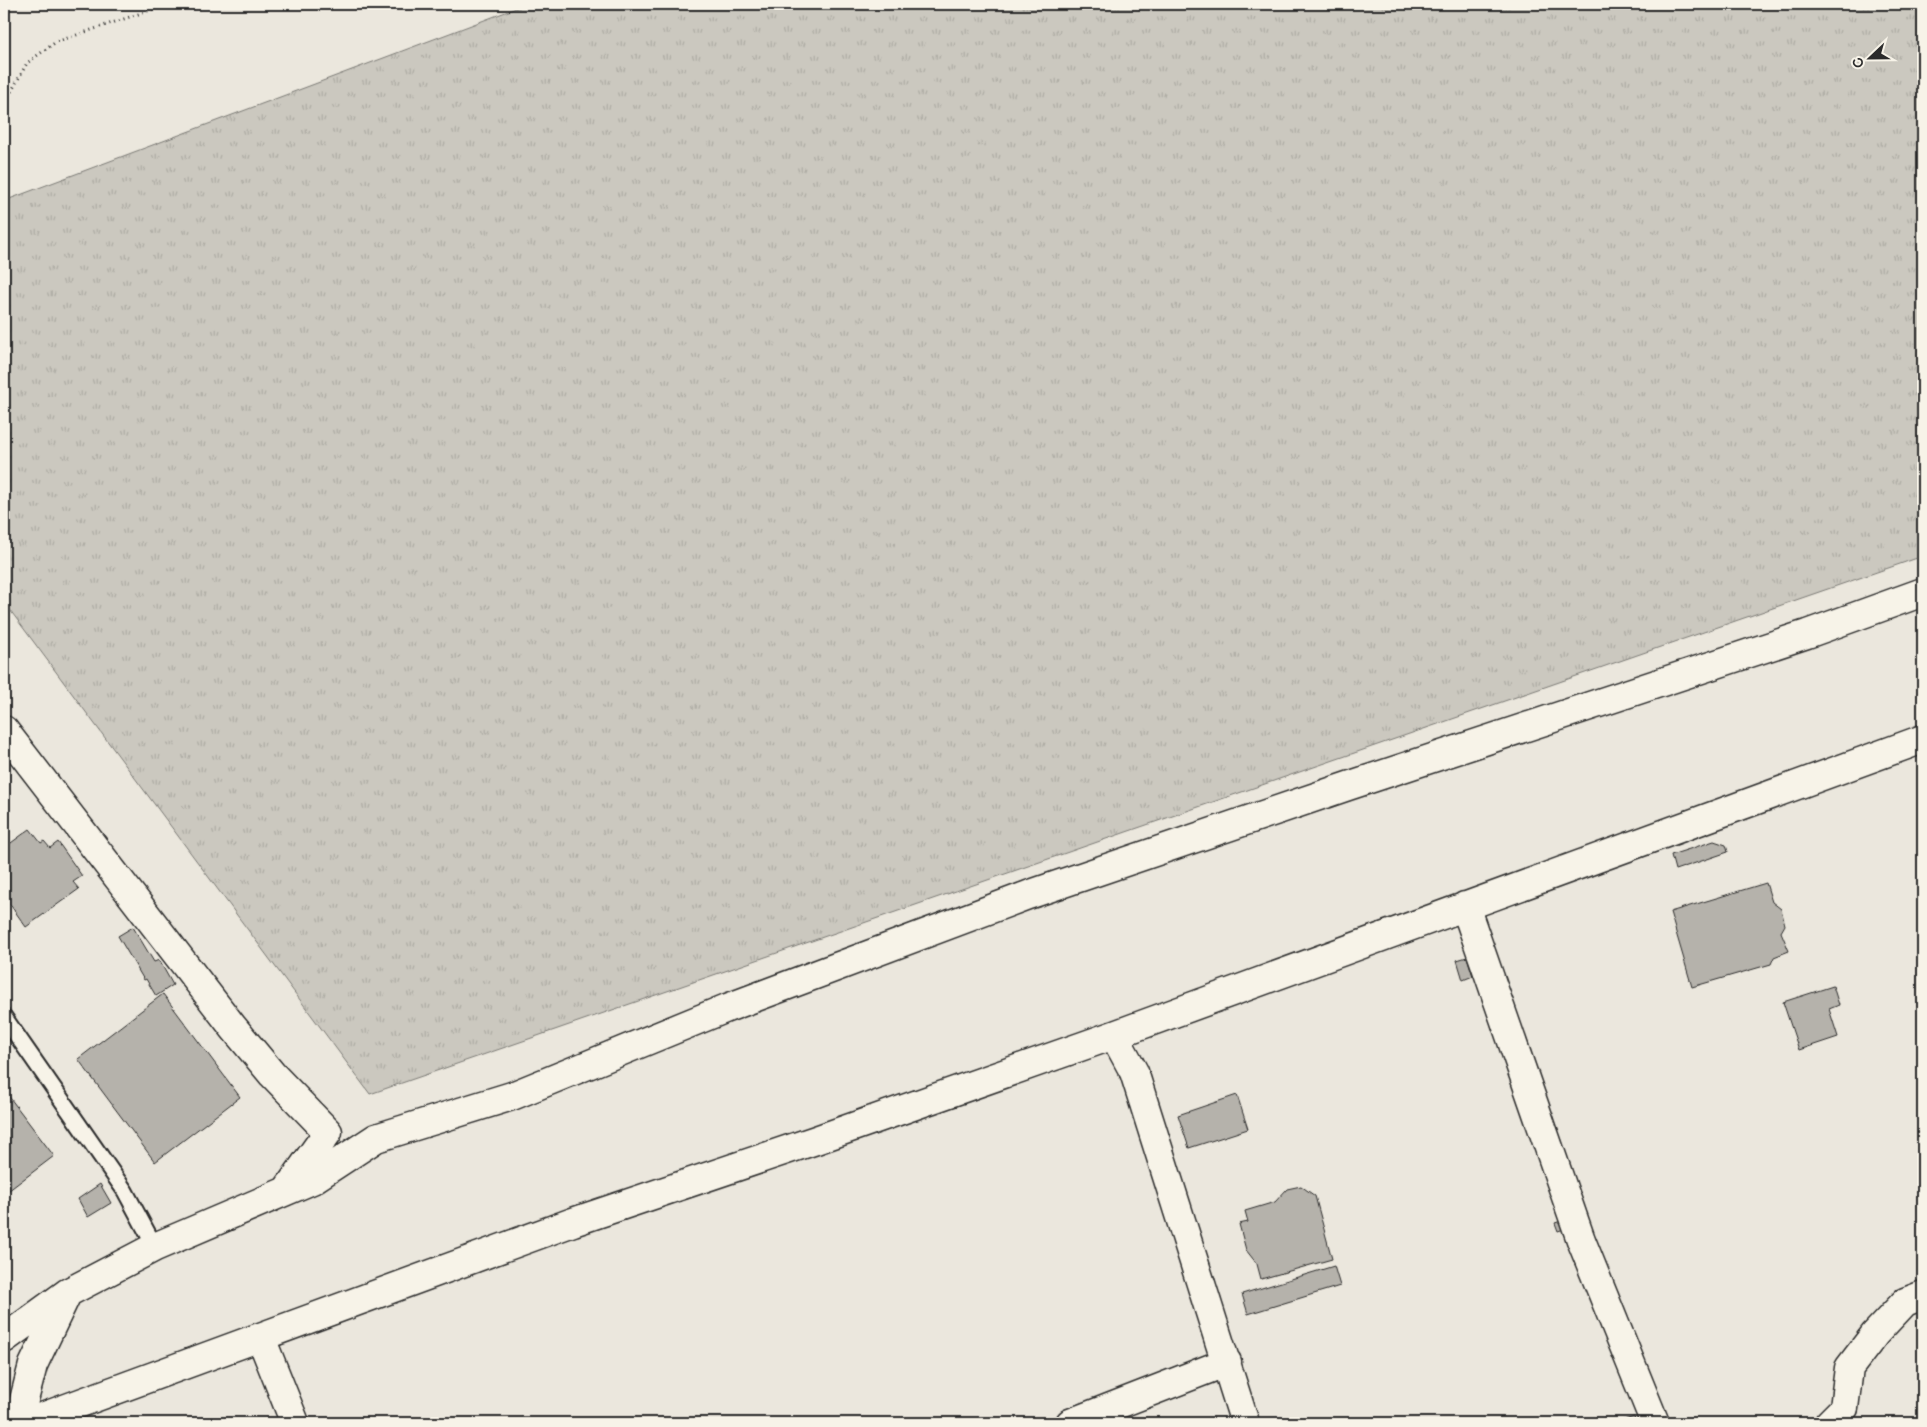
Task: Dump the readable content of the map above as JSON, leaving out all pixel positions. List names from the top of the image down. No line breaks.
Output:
{"north":"left"}
